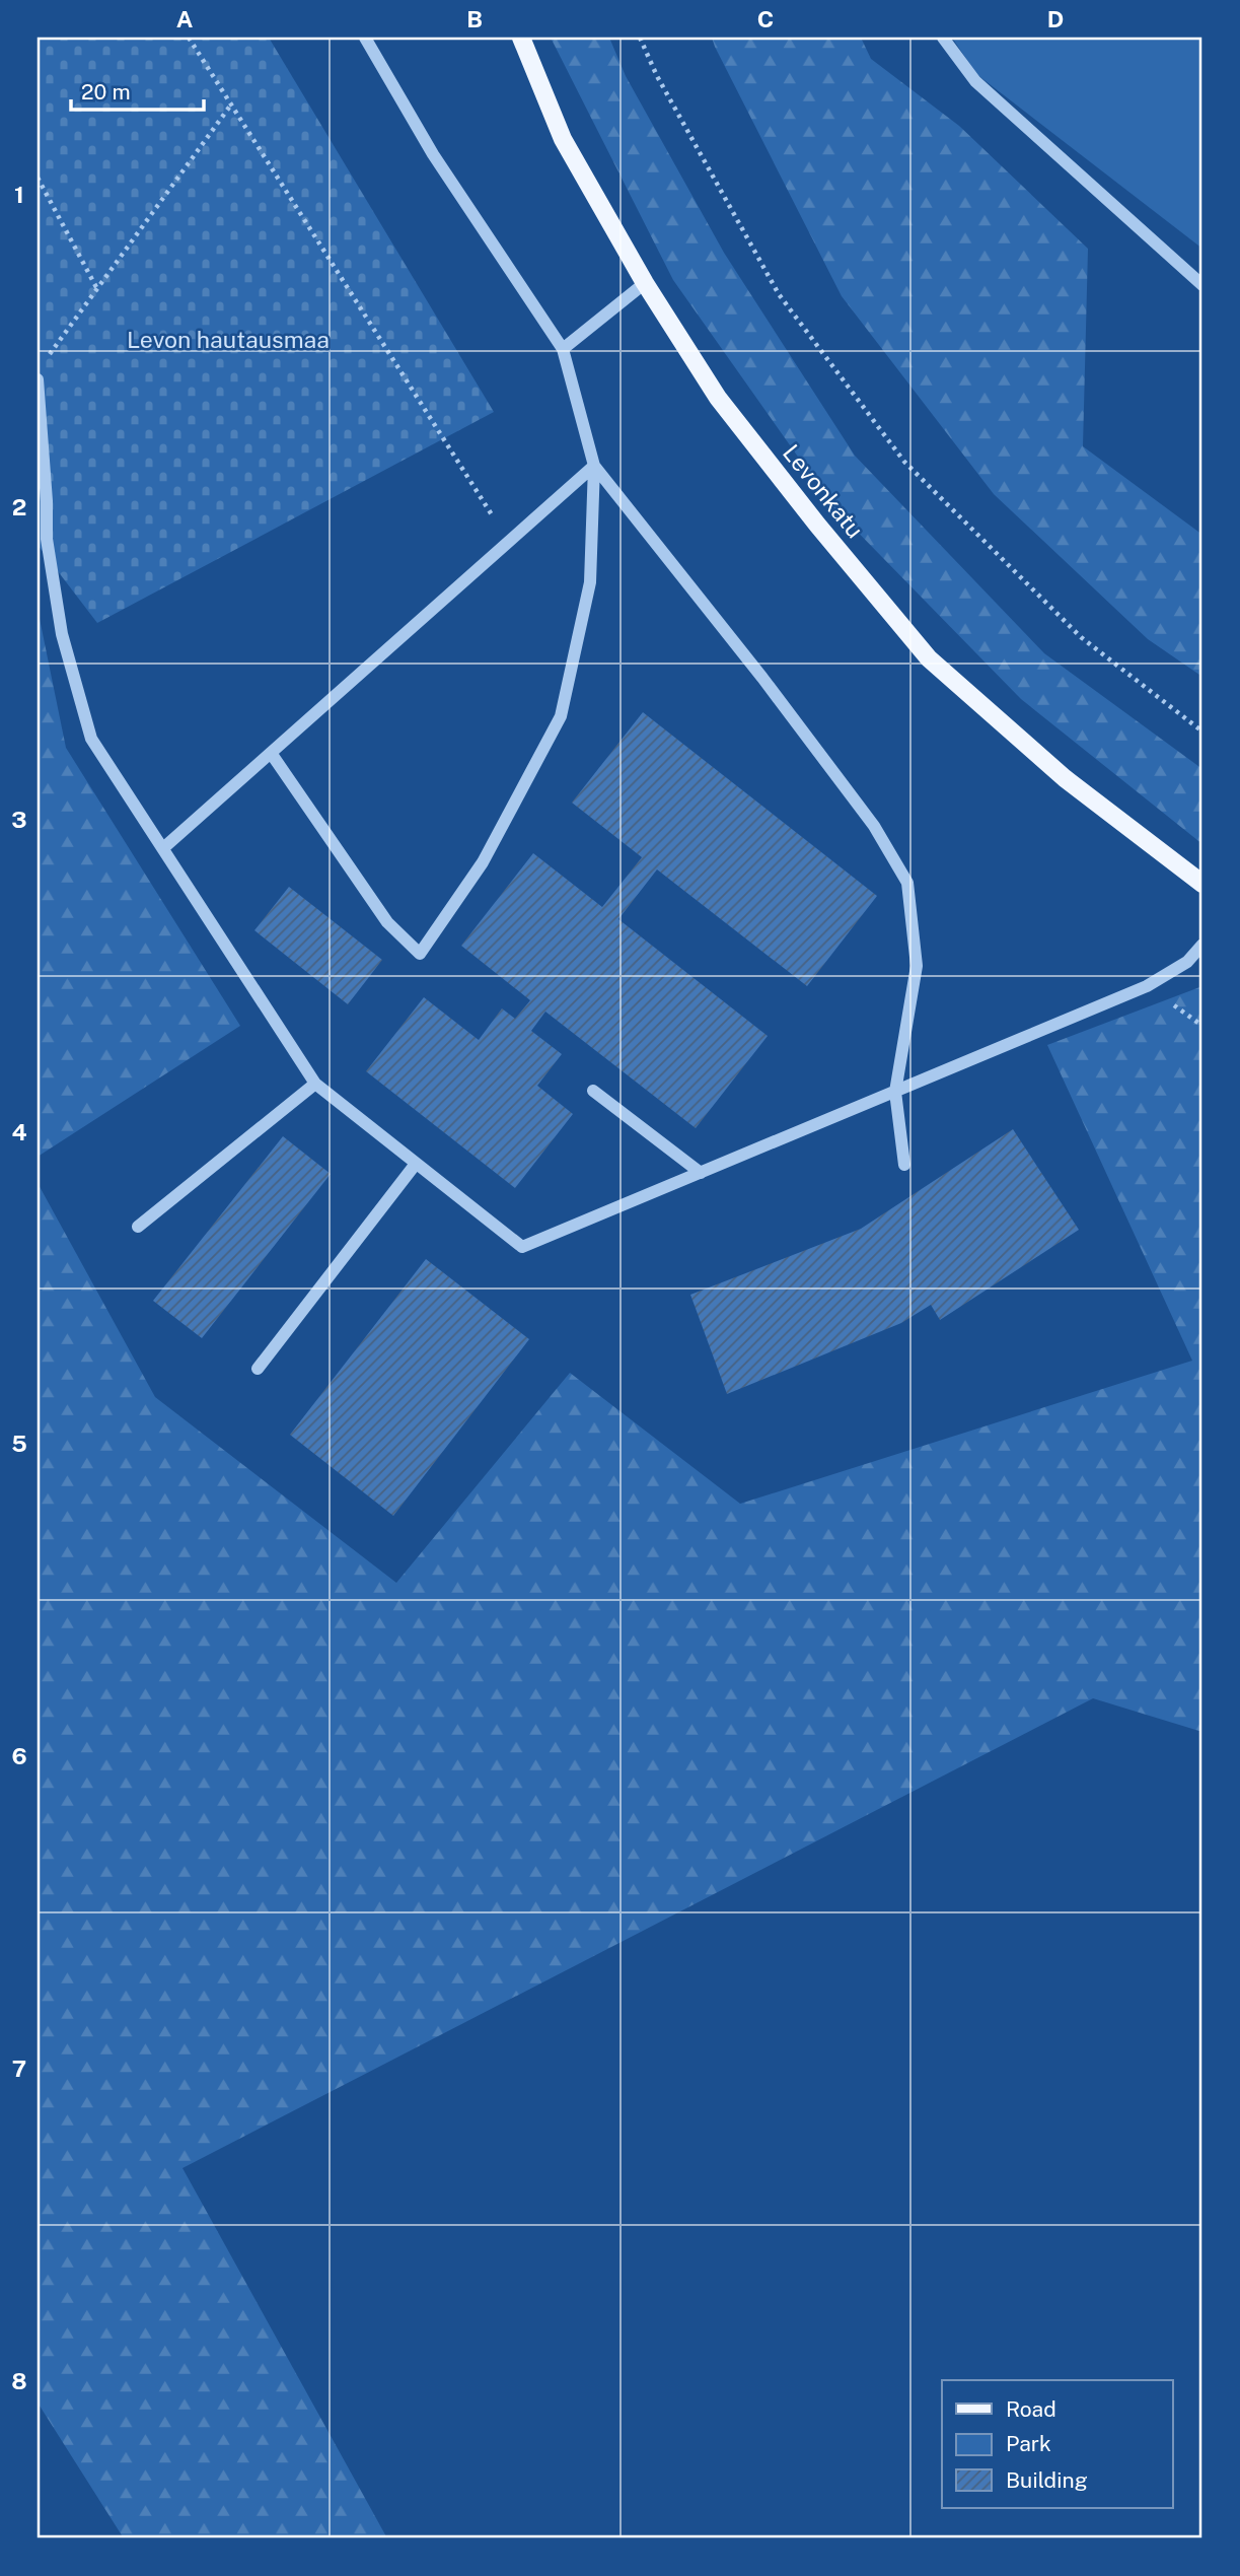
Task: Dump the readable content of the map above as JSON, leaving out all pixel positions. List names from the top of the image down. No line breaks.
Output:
{"streets":{"main road":["Levonkatu"]},"parks":["Levon hautausmaa"],"legend":["Road","Park","Building"],"scale_bar":"20 m","grid":{"columns":["A","B","C","D"],"rows":["1","2","3","4","5","6","7","8"]}}
